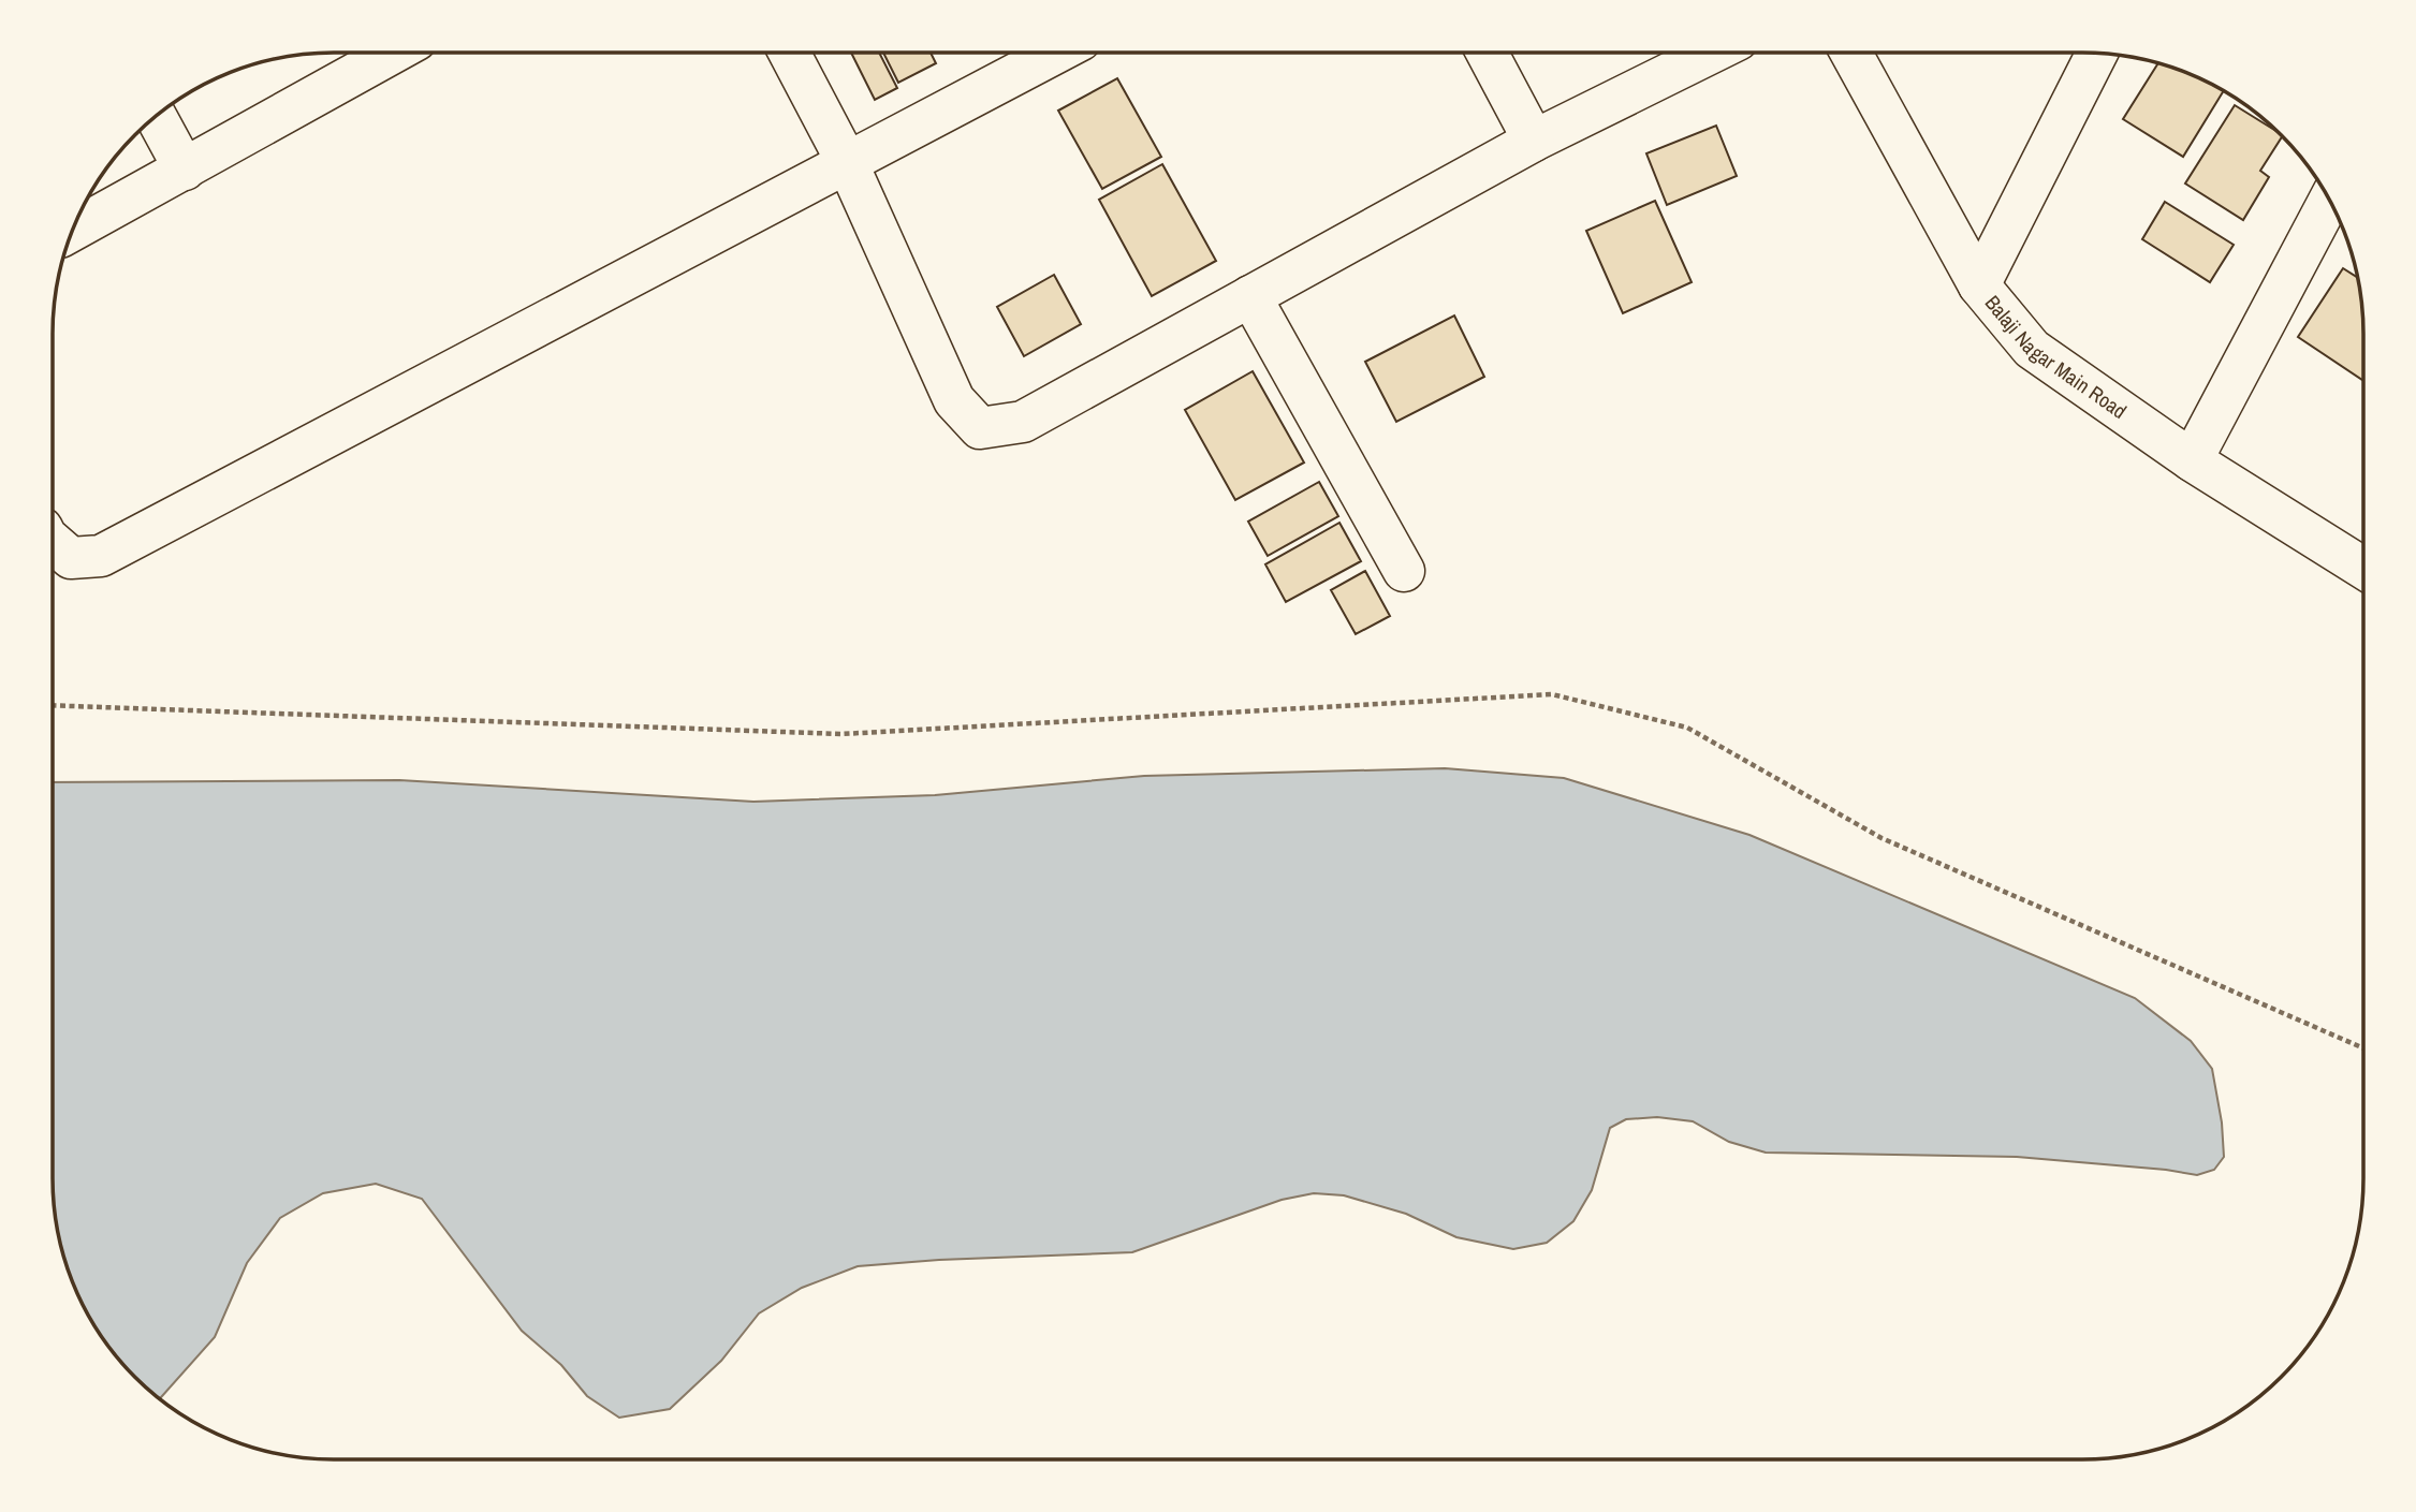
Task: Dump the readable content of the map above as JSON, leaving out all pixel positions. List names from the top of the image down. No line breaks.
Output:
{"streets":{"street":["Balaji Nagar Main Road"]}}
